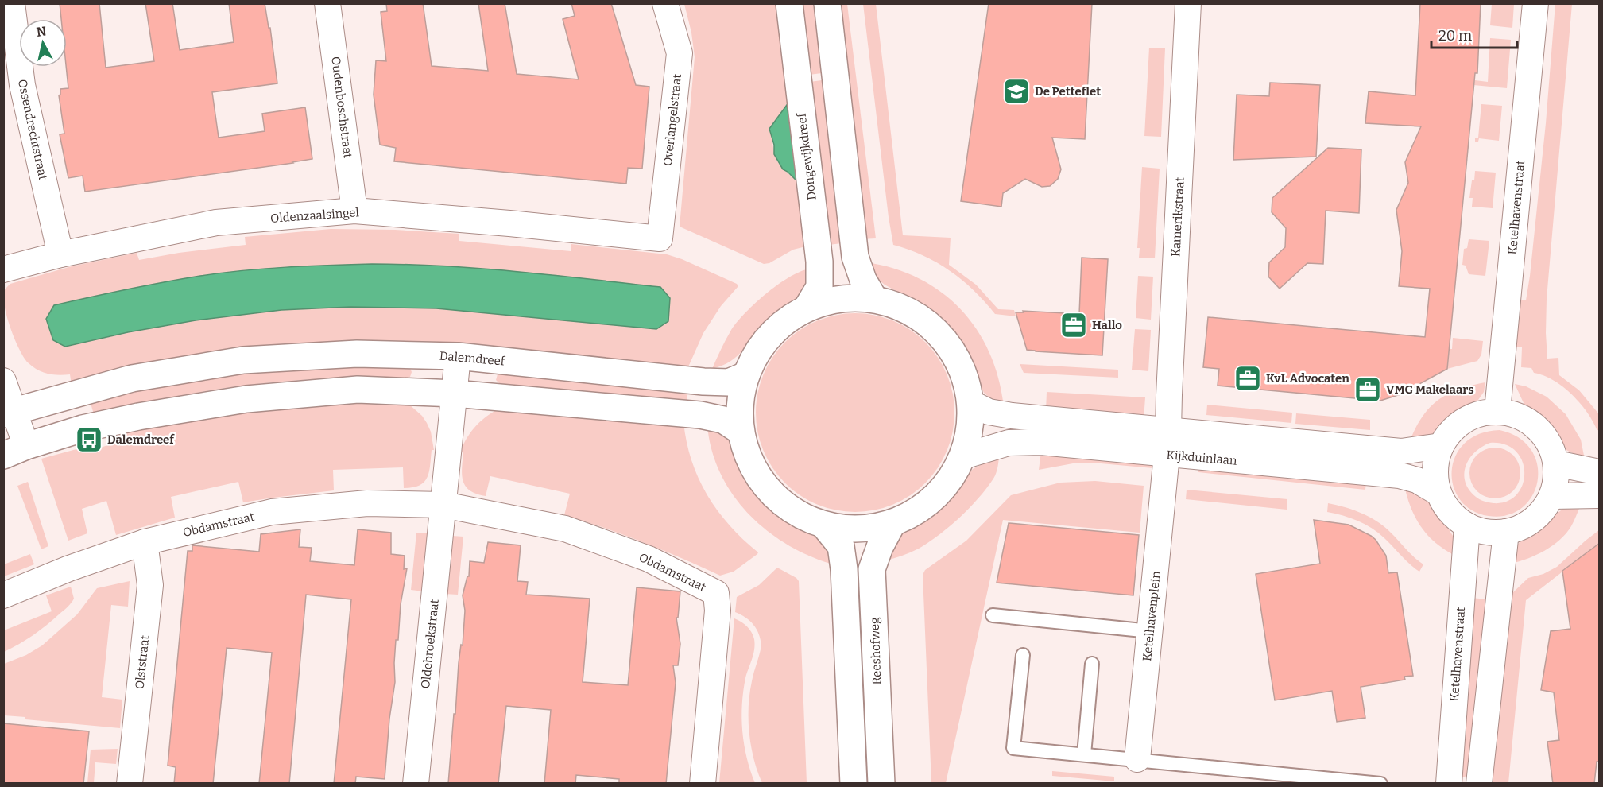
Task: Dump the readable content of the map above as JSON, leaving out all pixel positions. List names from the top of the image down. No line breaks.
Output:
{"streets":{"street":["Oudenboschstraat","Overlangelstraat","Ossendrechtstraat","Dongewijkdreef","Ketelhavenstraat","Oldenzaalsingel","Kamerikstraat","Dalemdreef","Kijkduinlaan","Obdamstraat","Ketelhavenplein","Oldebroekstraat","Reeshofweg","Olststraat"]},"crossings":[["Oudenboschstraat","Oldenzaalsingel"],["Overlangelstraat","Oldenzaalsingel"],["Ossendrechtstraat","Oldenzaalsingel"],["Ketelhavenstraat","Kijkduinlaan"],["Kamerikstraat","Kijkduinlaan"],["Kijkduinlaan","Ketelhavenplein"],["Obdamstraat","Oldebroekstraat"],["Obdamstraat","Olststraat"]],"places":{"school or university":["De Petteflet"],"office":["Hallo","KvL Advocaten","VMG Makelaars"],"bus stop":["Dalemdreef"]},"scale_bar":"20 m","north":"top"}
